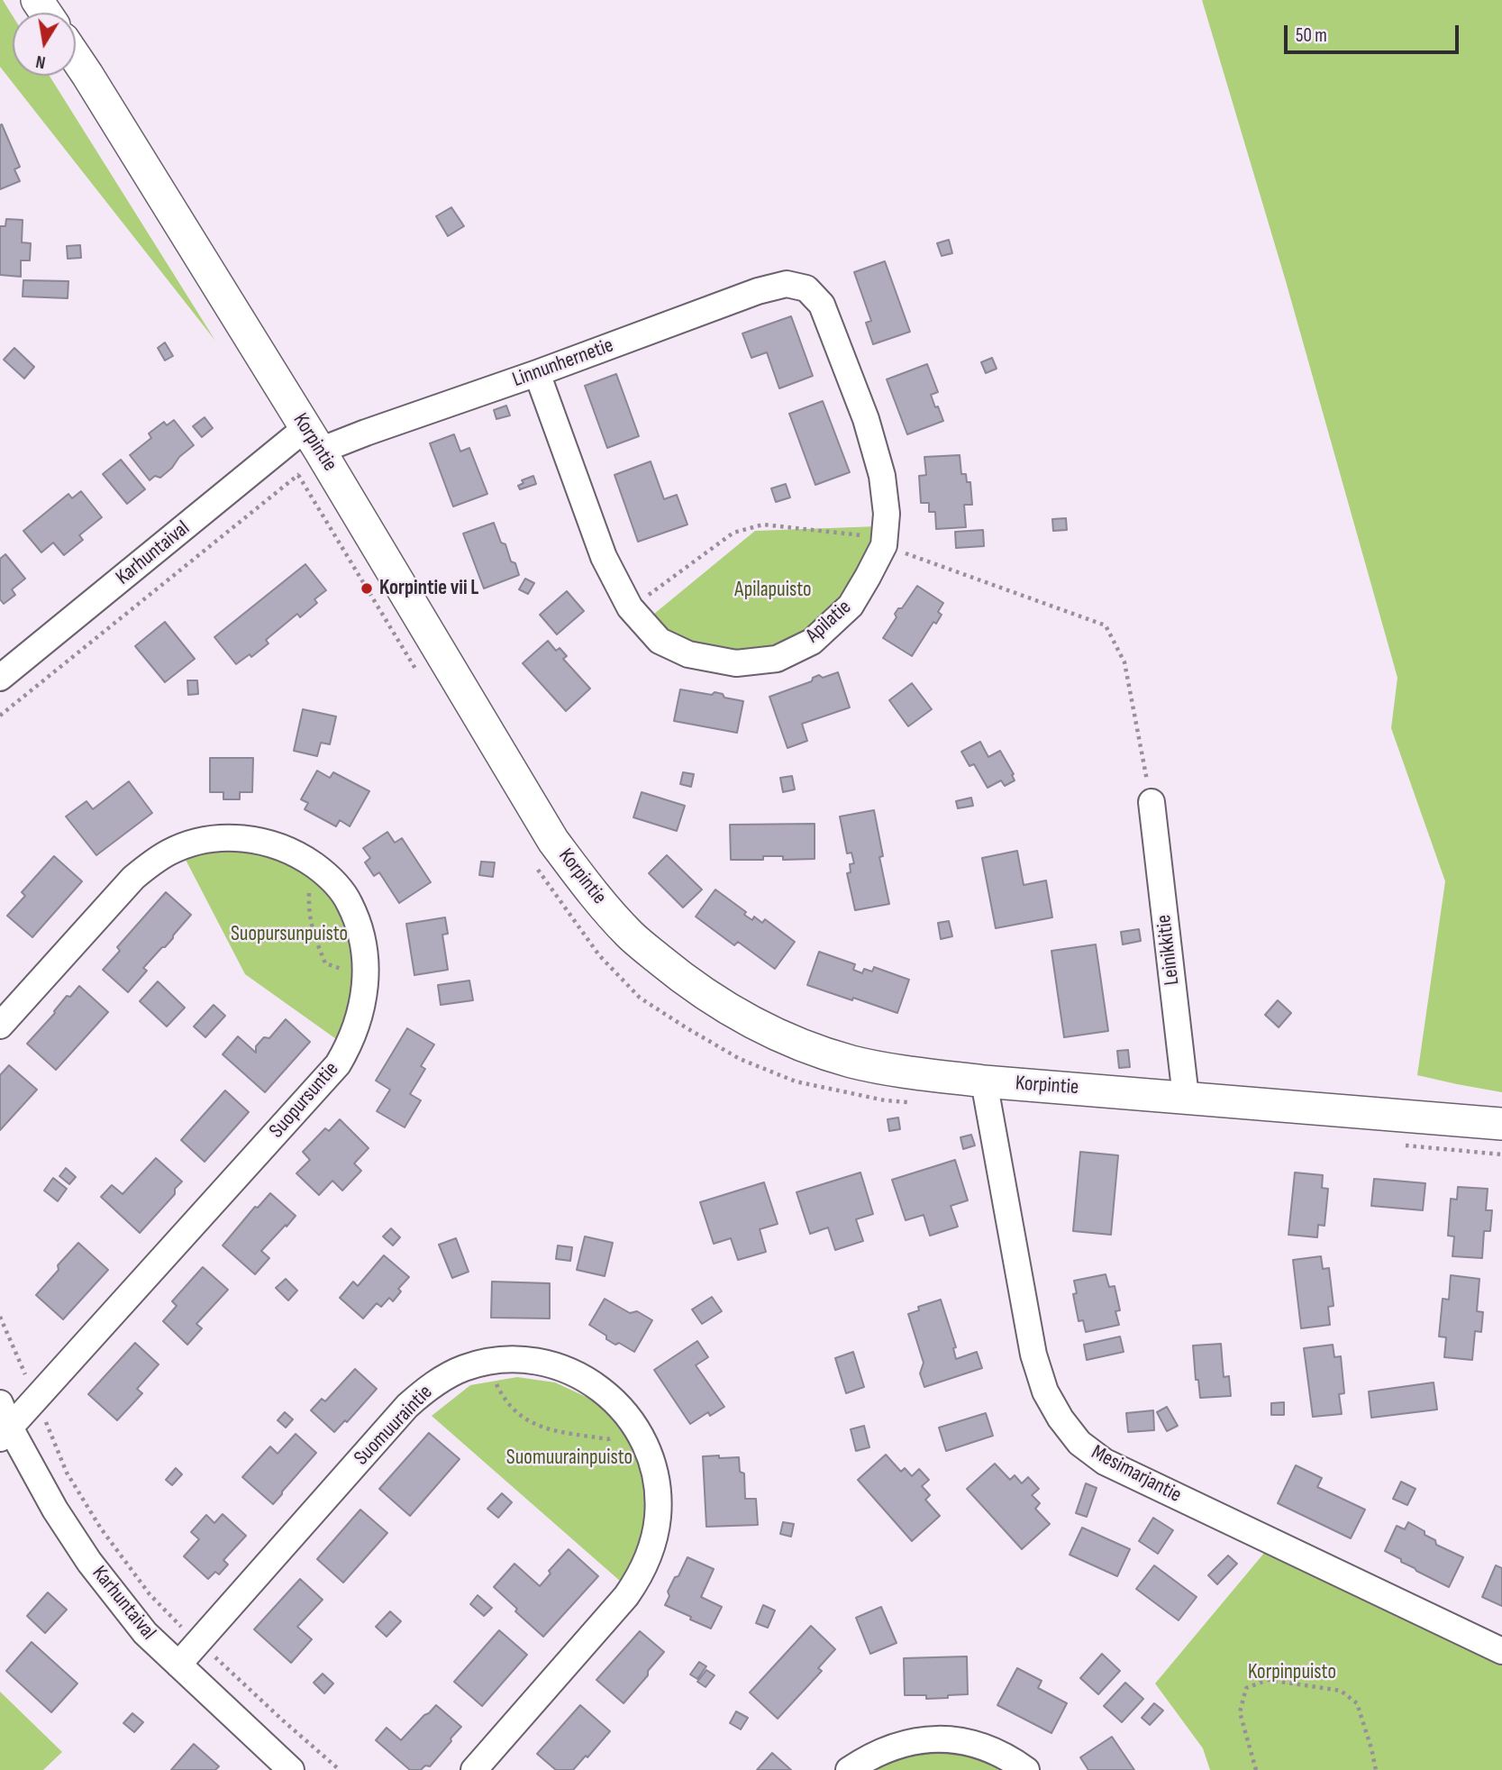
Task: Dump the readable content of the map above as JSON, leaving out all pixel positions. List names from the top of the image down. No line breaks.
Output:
{"streets":{"street":["Linnunhernetie","Korpintie","Karhuntaival","Apilatie","Leinikkitie","Suopursuntie","Suomuuraintie","Mesimarjantie"]},"crossings":[["Linnunhernetie","Korpintie"],["Linnunhernetie","Karhuntaival"],["Linnunhernetie","Apilatie"],["Korpintie","Karhuntaival"],["Korpintie","Leinikkitie"],["Korpintie","Mesimarjantie"],["Karhuntaival","Suopursuntie"],["Karhuntaival","Suomuuraintie"]],"parks":["Apilapuisto","Suopursunpuisto","Suomuurainpuisto","Korpinpuisto"],"places":["Korpintie vii L"],"scale_bar":"50 m","north":"bottom"}
